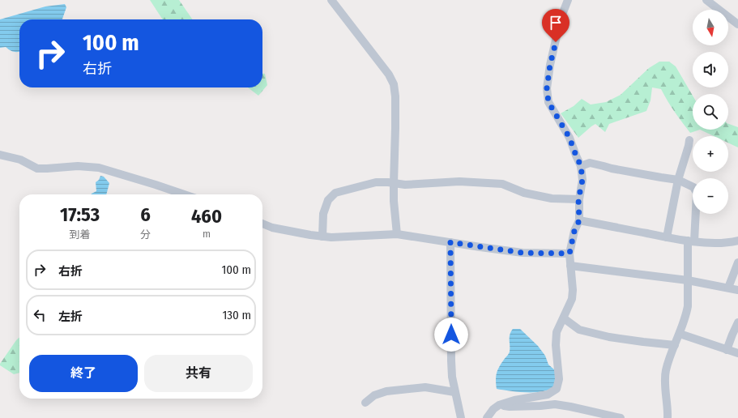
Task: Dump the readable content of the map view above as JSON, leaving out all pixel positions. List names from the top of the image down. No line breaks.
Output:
{"north":"bottom","page":{"map_buttons":["+","−"],"turn":["100 m","右折"],"eta":["17:53","到着","6","分","460","m"],"list":[{"name":"右折","value":"100 m"},{"name":"左折","value":"130 m"}],"buttons":["終了","共有"]}}
